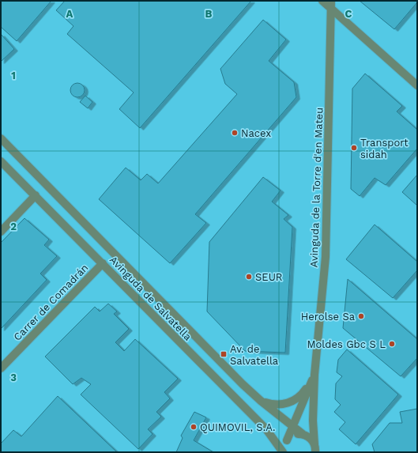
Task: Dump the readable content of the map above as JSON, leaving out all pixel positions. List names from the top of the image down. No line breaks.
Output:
{"streets":{"street":["Avinguda de la Torre d'en Mateu","Avinguda de Salvatella","Carrer de Comadrán"]},"crossings":[["Avinguda de la Torre d'en Mateu","Avinguda de Salvatella"],["Avinguda de Salvatella","Carrer de Comadrán"]],"places":{"other":["Nacex","Transport sidah","SEUR","Herolse Sa","Moldes Gbc S L","QUIMOVIL, S.A."],"transit":["Av. de Salvatella"]},"grid":{"columns":["A","B","C"],"rows":["1","2","3"]}}
